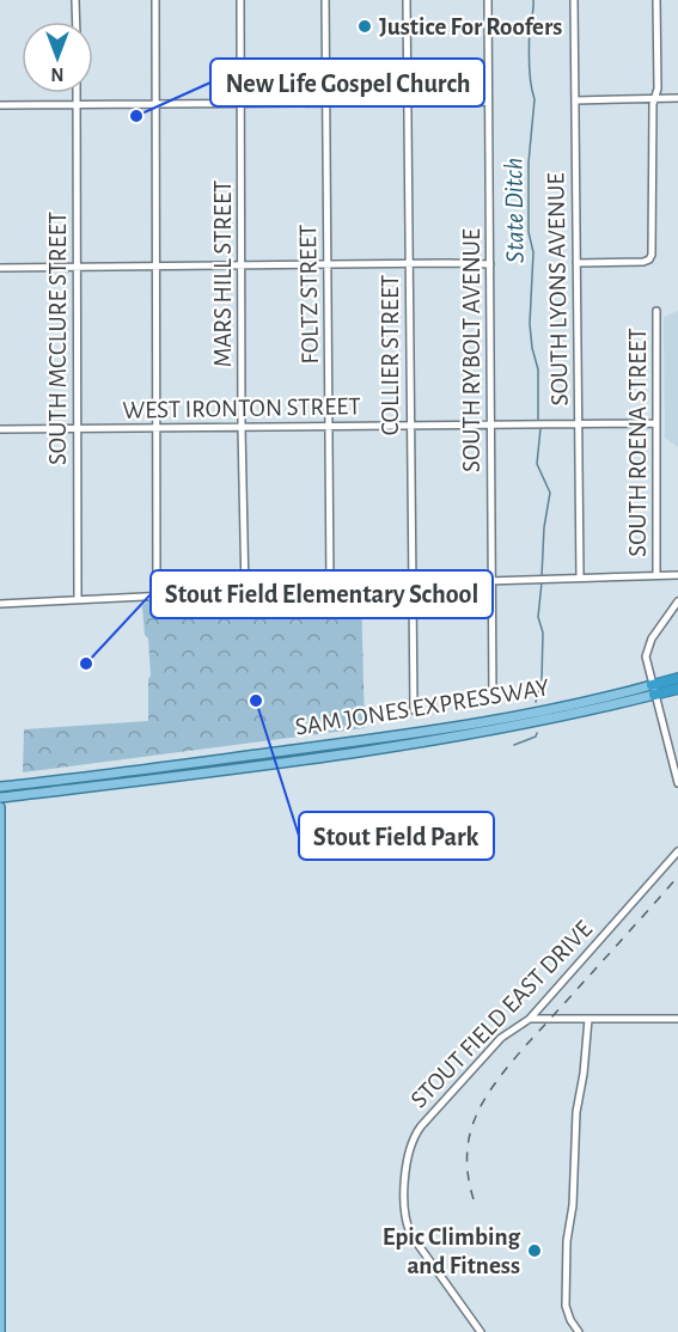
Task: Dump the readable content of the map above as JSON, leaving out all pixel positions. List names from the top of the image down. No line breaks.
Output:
{"streets":{"highway":["SAM JONES EXPRESSWAY"],"street":["MARS HILL STREET","SOUTH LYONS AVENUE","FOLTZ STREET","SOUTH MCCLURE STREET","SOUTH RYBOLT AVENUE","COLLIER STREET","WEST IRONTON STREET","SOUTH ROENA STREET","STOUT FIELD EAST DRIVE"]},"crossings":[["MARS HILL STREET","WEST IRONTON STREET"],["SOUTH LYONS AVENUE","WEST IRONTON STREET"],["FOLTZ STREET","WEST IRONTON STREET"],["SOUTH MCCLURE STREET","WEST IRONTON STREET"],["SOUTH RYBOLT AVENUE","WEST IRONTON STREET"],["COLLIER STREET","WEST IRONTON STREET"],["WEST IRONTON STREET","SOUTH ROENA STREET"]],"water":["State Ditch"],"places":["Justice For Roofers","New Life Gospel Church","Stout Field Elementary School","Stout Field Park","Epic Climbing and Fitness"],"north":"bottom"}
